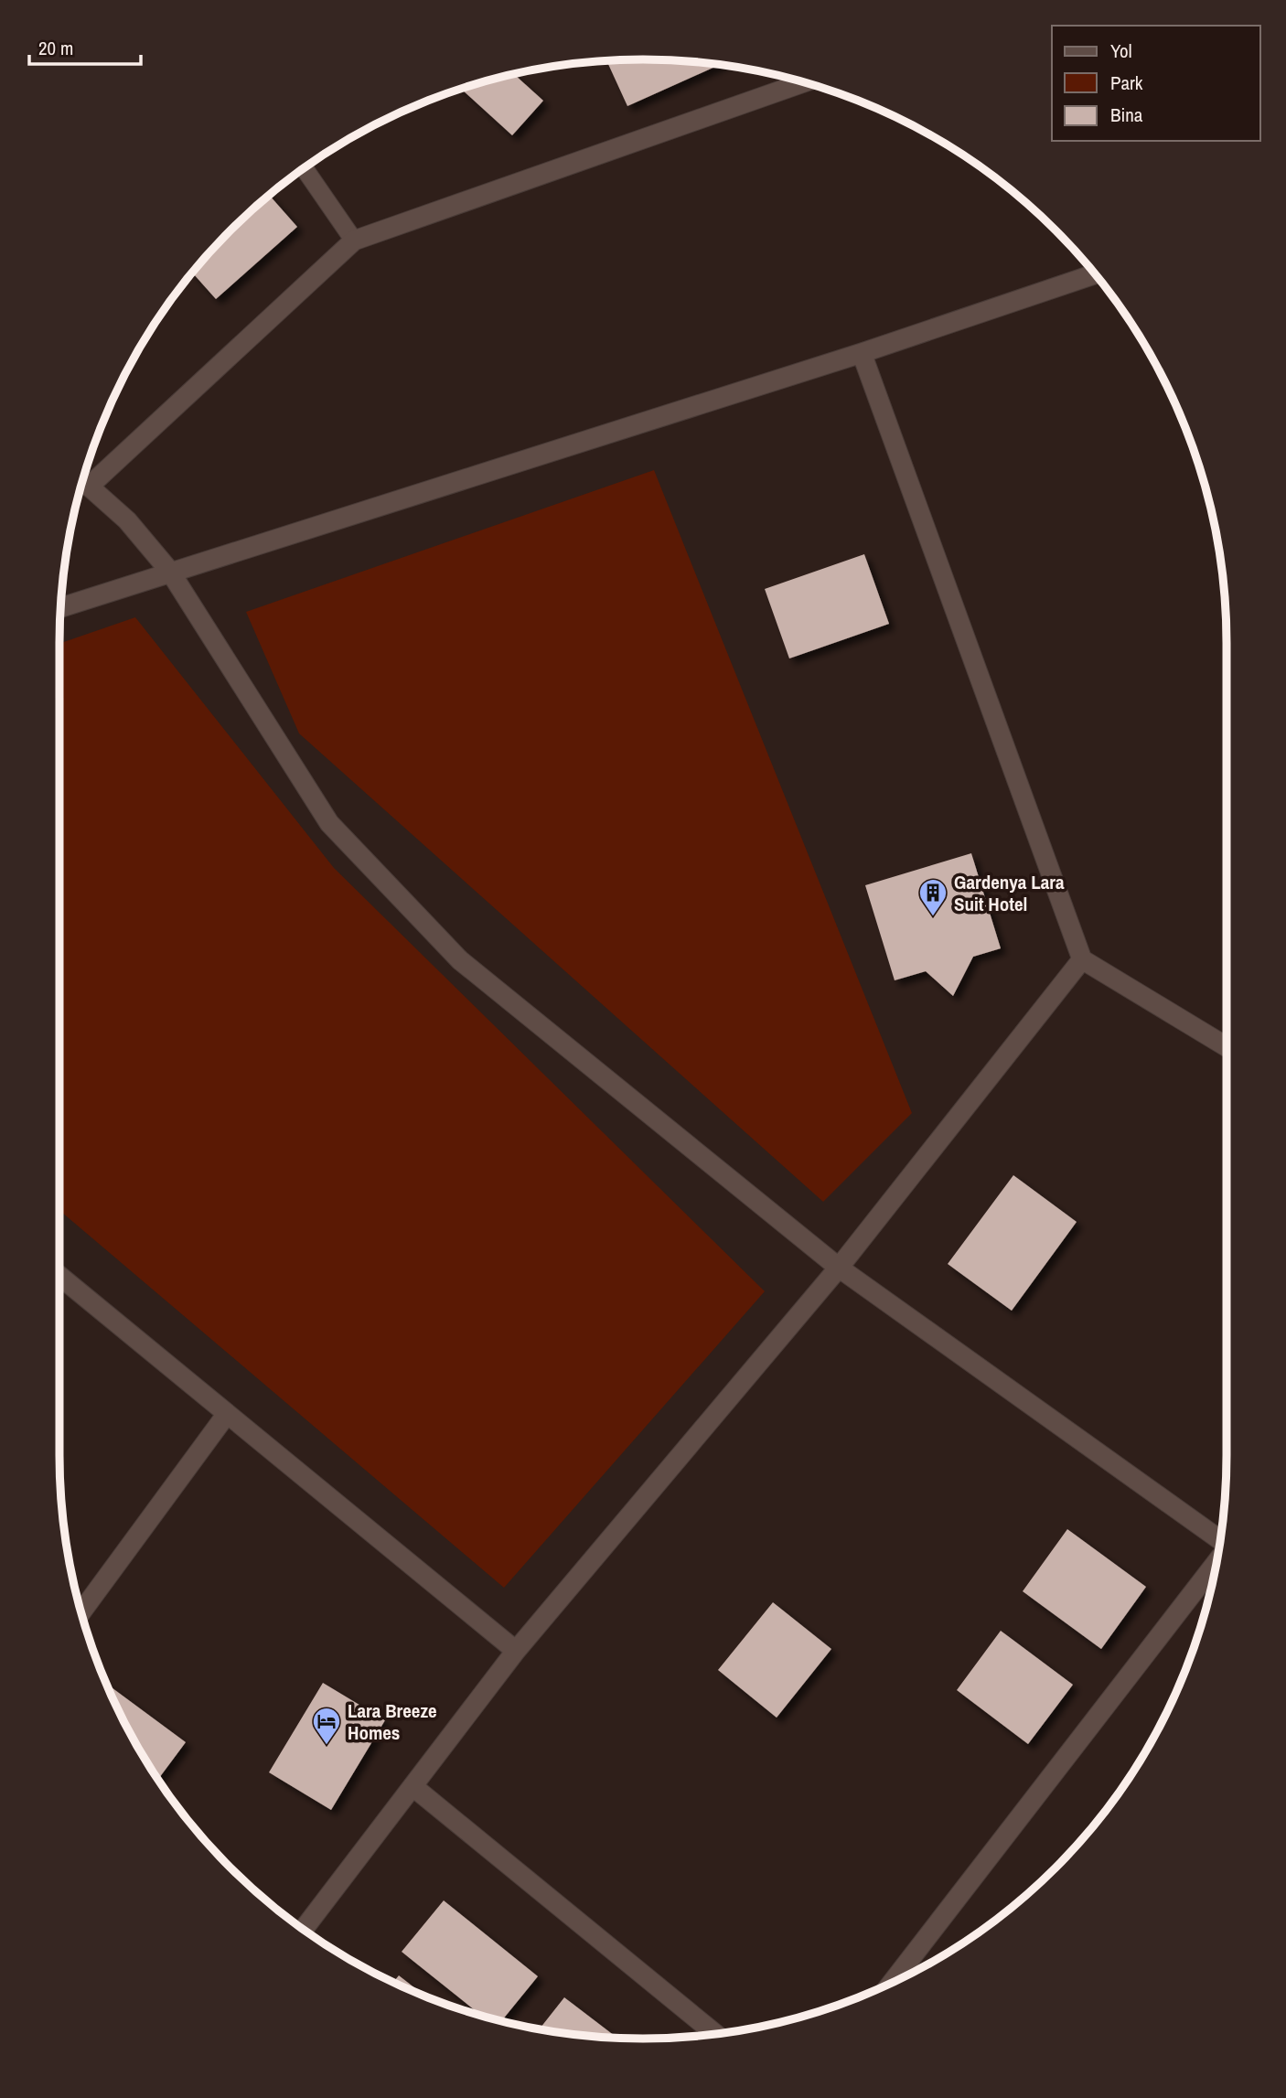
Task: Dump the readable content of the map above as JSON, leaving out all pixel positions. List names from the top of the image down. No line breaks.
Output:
{"places":{"building":["Gardenya Lara Suit Hotel"],"hotel":["Lara Breeze Homes"]},"legend":["Yol","Park","Bina"],"scale_bar":"20 m"}
